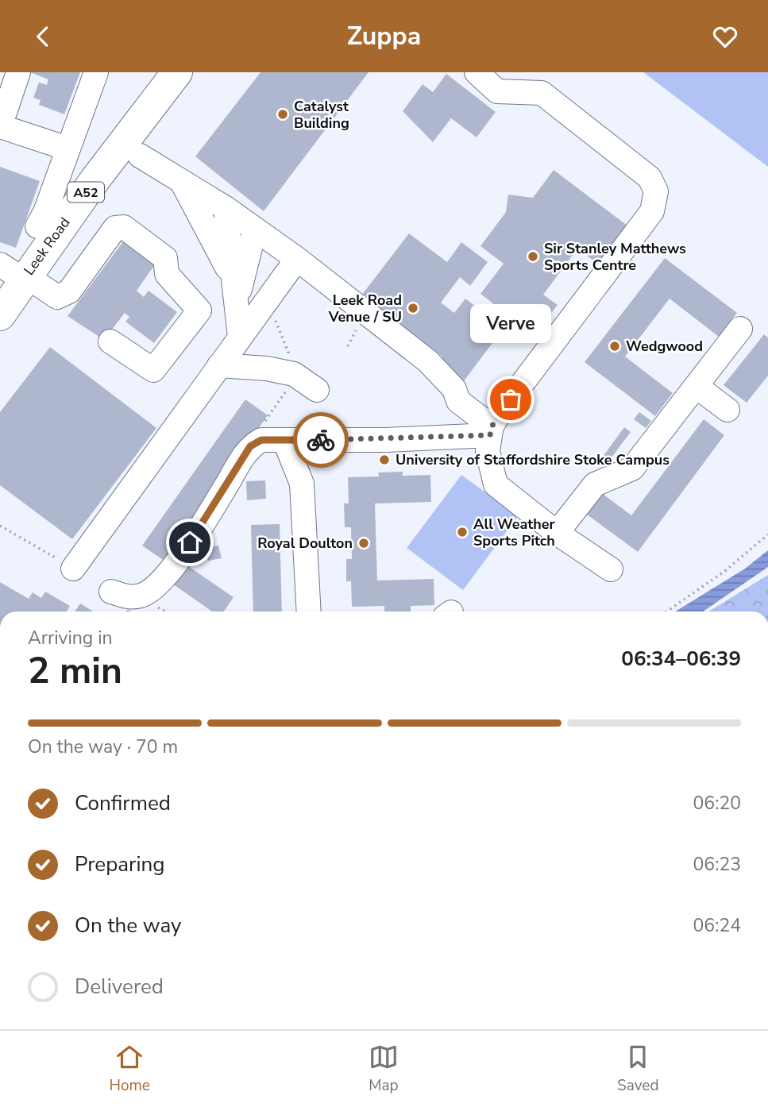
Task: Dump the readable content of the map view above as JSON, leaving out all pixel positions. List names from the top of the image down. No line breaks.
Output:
{"streets":{"highway":["A52","Leek Road"]},"places":["Catalyst Building","Sir Stanley Matthews Sports Centre","Leek Road Venue / SU","Wedgwood","Verve","University of Staffordshire Stoke Campus","All Weather Sports Pitch","Royal Doulton"],"page":{"header":"Zuppa","bubble":"Verve","heading":["2 min","Arriving in","06:34–06:39"],"bar":"On the way · 70 m","list":[["Confirmed","06:20"],["Preparing","06:23"],["On the way","06:24"],"Delivered"],"tabs":["Home","Map","Saved"]}}
